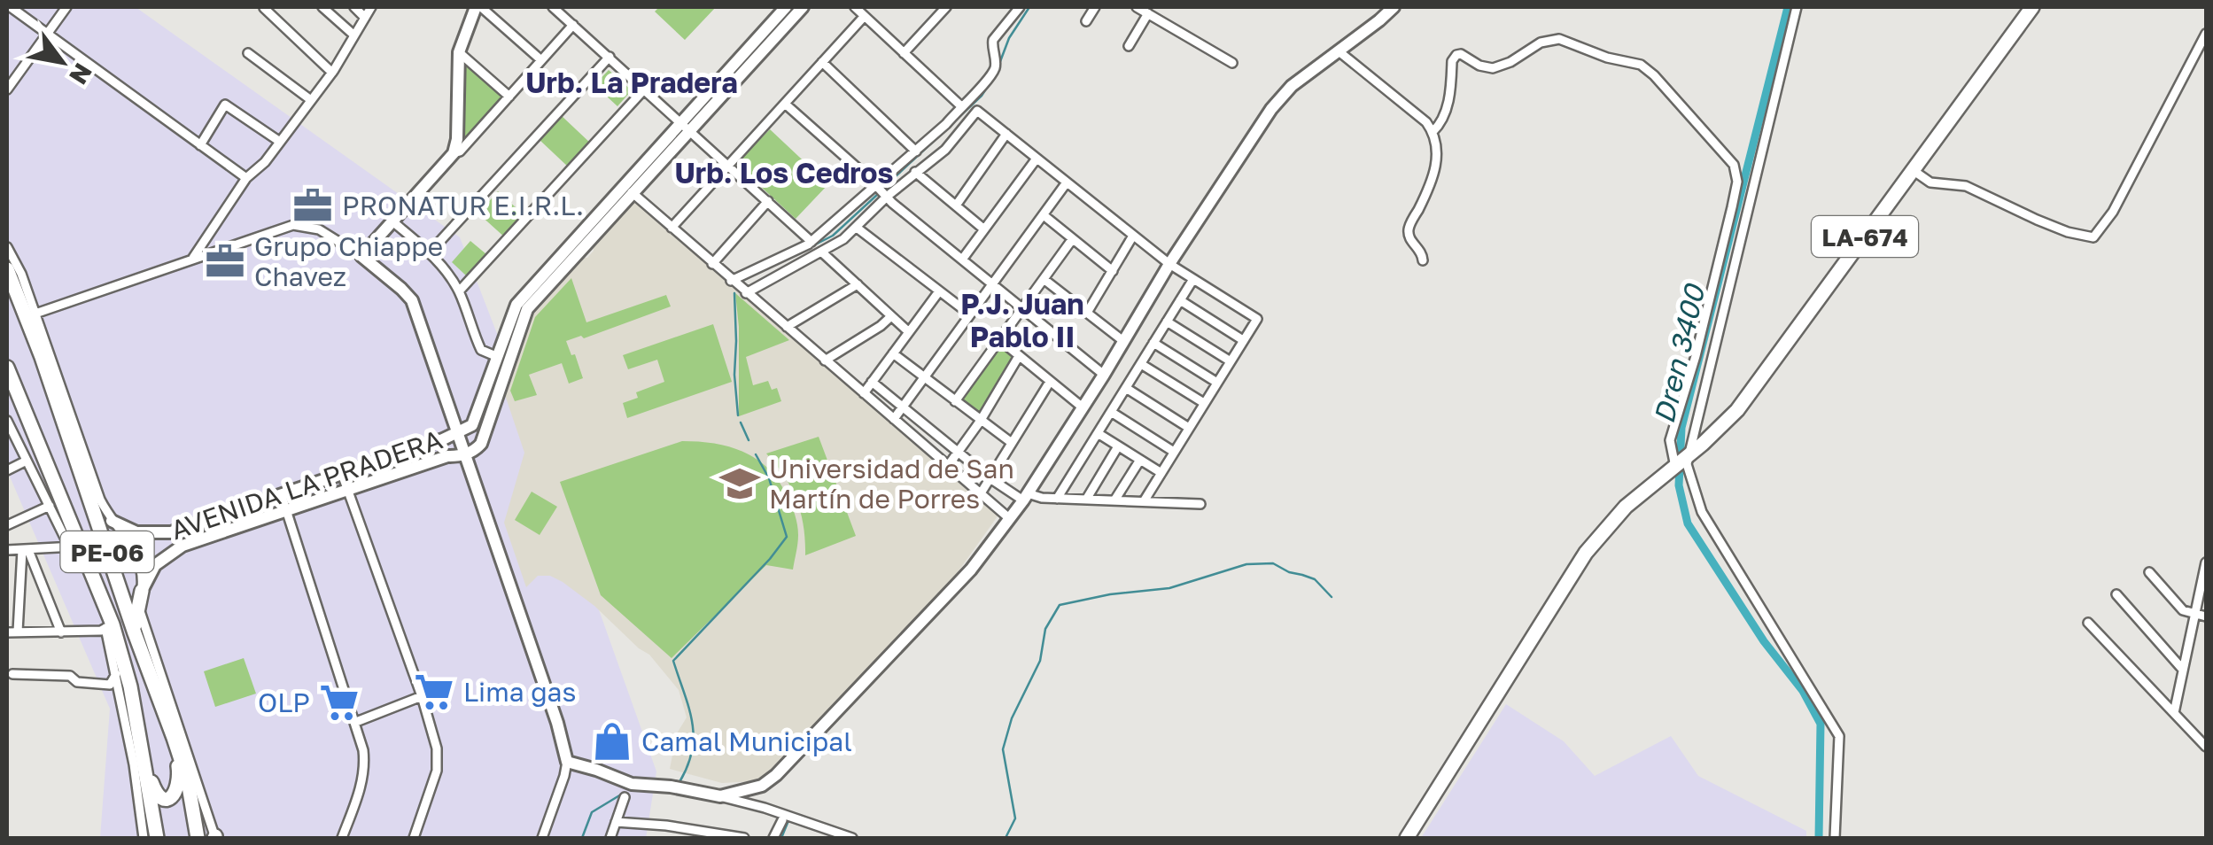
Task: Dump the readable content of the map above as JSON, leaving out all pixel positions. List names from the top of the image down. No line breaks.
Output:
{"streets":{"main road":["LA-674","PE-06"],"street":["AVENIDA LA PRADERA"]},"crossings":[["AVENIDA LA PRADERA","PE-06"]],"districts":["Urb. La Pradera","Urb. Los Cedros","P.J. Juan Pablo II"],"water":["Dren 3400"],"places":{"office":["PRONATUR E.I.R.L.","Grupo Chiappe Chavez"],"school or university":["Universidad de San Martín de Porres"],"supermarket":["Lima gas","OLP"],"shop":["Camal Municipal"]},"north":"bottom right"}
